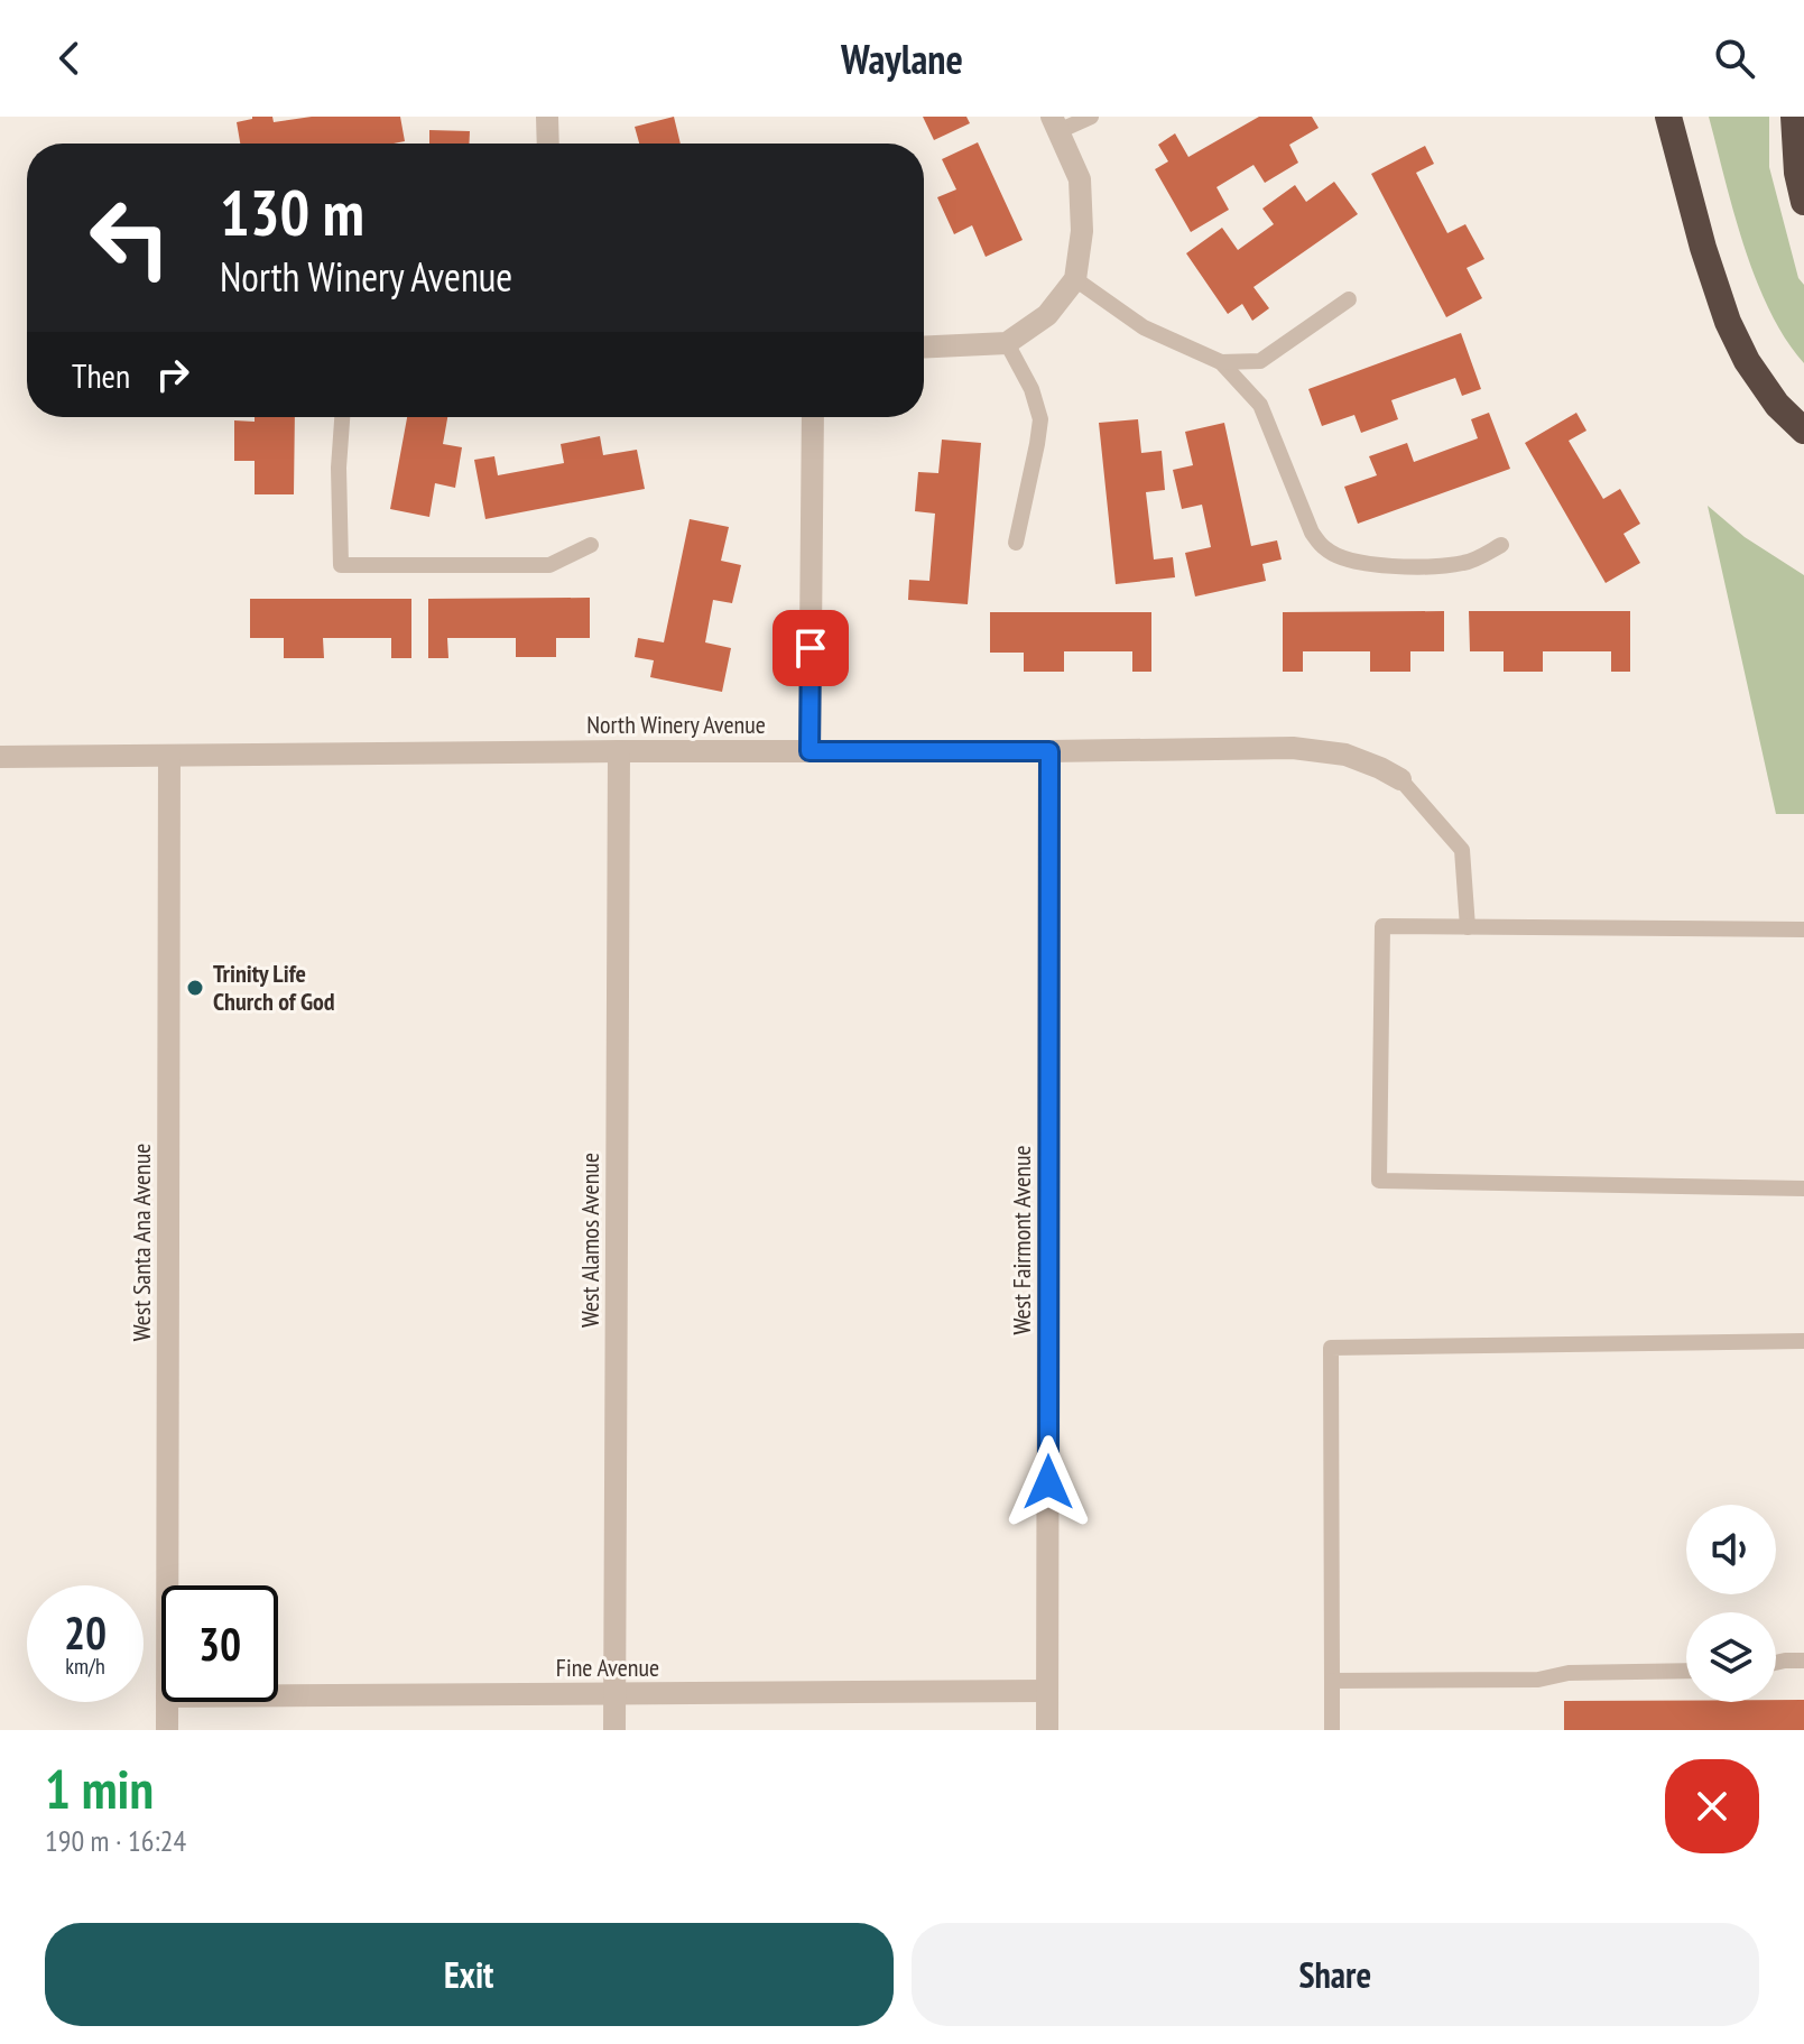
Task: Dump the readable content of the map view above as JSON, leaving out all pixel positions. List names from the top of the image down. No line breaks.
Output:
{"streets":{"street":["North Winery Avenue","West Alamos Avenue","West Fairmont Avenue","West Santa Ana Avenue","Fine Avenue"]},"crossings":[["North Winery Avenue","West Alamos Avenue"],["North Winery Avenue","West Fairmont Avenue"],["North Winery Avenue","West Santa Ana Avenue"],["West Alamos Avenue","Fine Avenue"],["West Fairmont Avenue","Fine Avenue"]],"places":["Trinity Life Church of God"],"page":{"header":"Waylane","turn":["130 m","North Winery Avenue"],"then":"Then","speed":"20 km/h","limit":"30","heading":["1 min","190 m · 16:24"],"buttons":["Exit","Share"]}}
